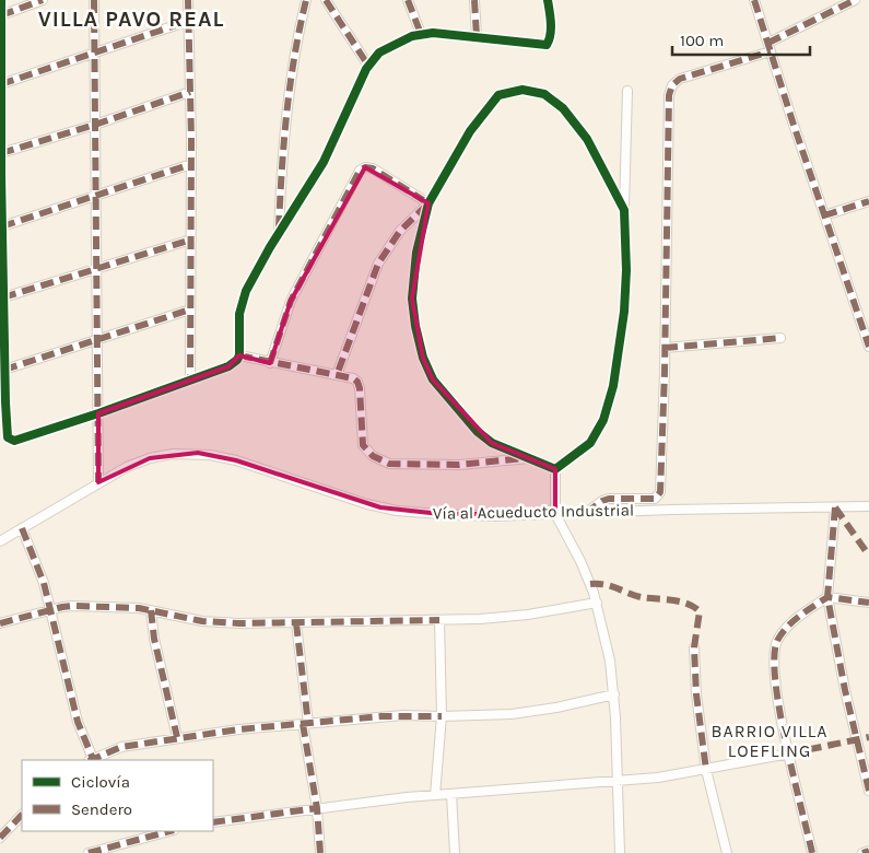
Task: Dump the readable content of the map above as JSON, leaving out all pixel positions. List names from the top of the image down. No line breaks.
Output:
{"streets":{"street":["Vía al Acueducto Industrial"]},"districts":["VILLA PAVO REAL","BARRIO VILLA LOEFLING"],"legend":["Ciclovía","Sendero"],"scale_bar":"100 m"}
